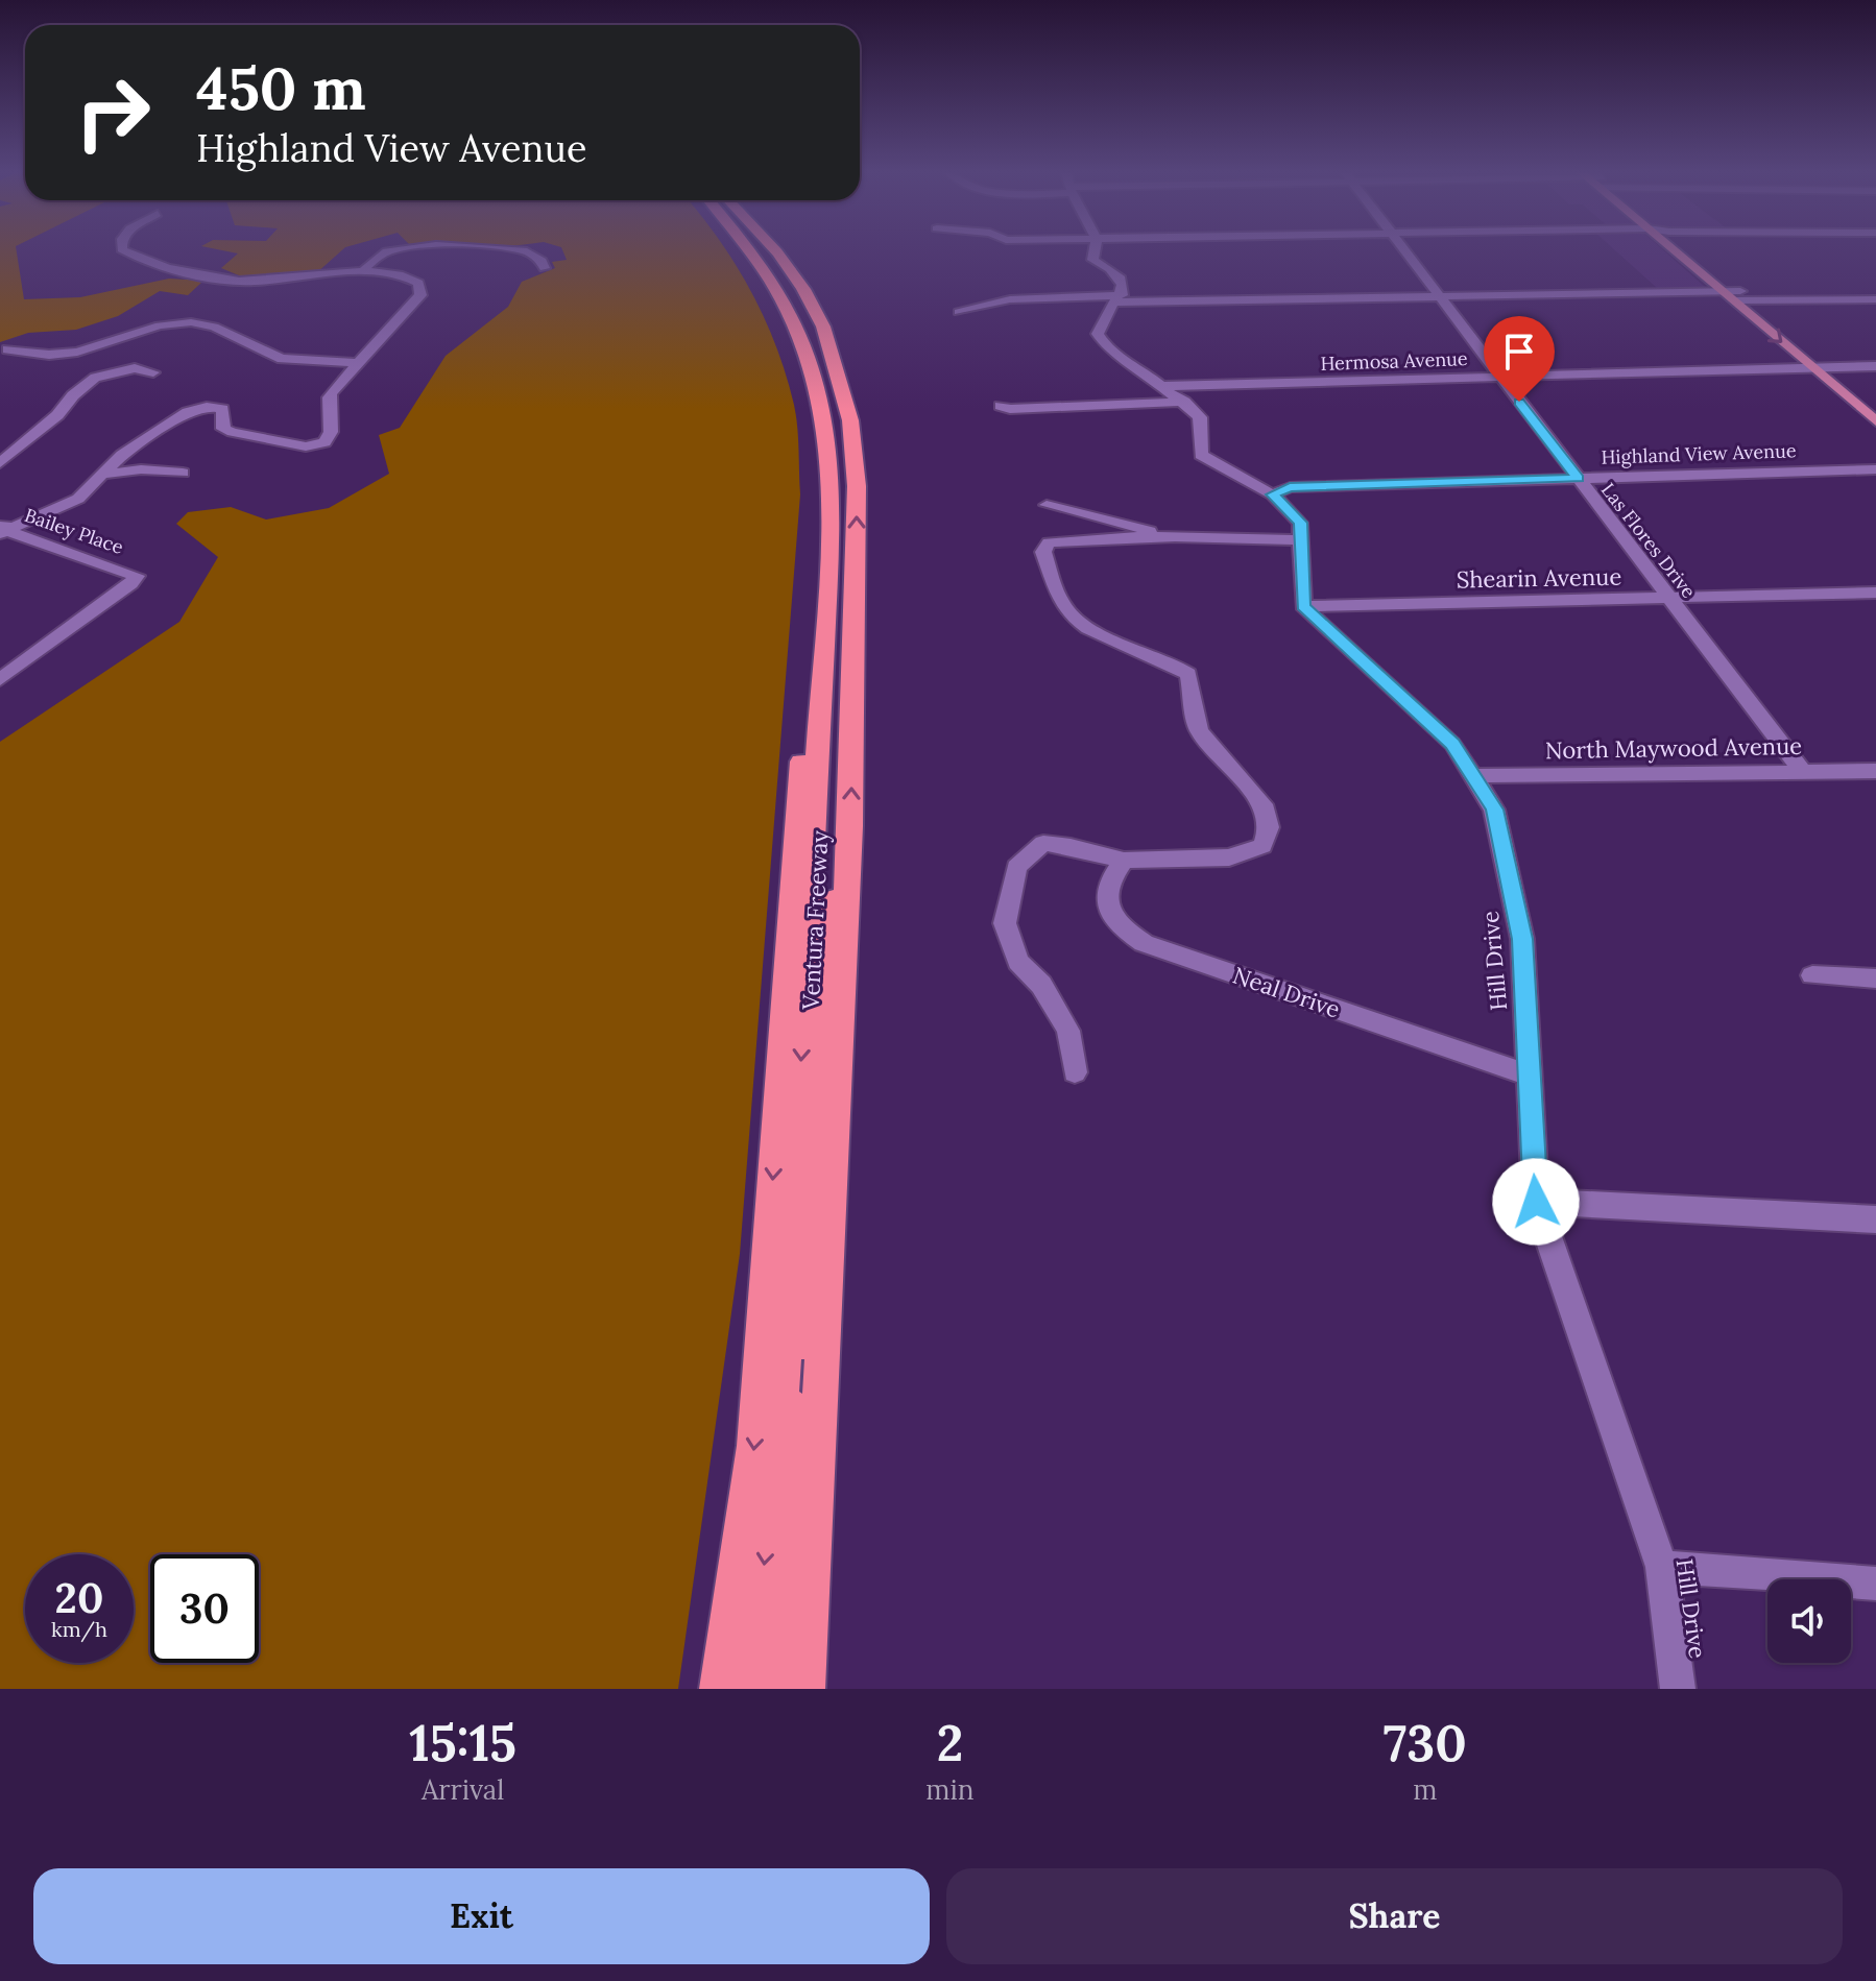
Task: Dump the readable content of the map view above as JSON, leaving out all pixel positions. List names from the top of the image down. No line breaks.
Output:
{"streets":{"highway":["Ventura Freeway"],"street":["Hermosa Avenue","Highland View Avenue","Bailey Place","Las Flores Drive","Shearin Avenue","North Maywood Avenue","Hill Drive","Neal Drive"]},"crossings":[["Hermosa Avenue","Las Flores Drive"],["Highland View Avenue","Las Flores Drive"],["Las Flores Drive","Shearin Avenue"],["Las Flores Drive","North Maywood Avenue"],["Shearin Avenue","Hill Drive"],["North Maywood Avenue","Hill Drive"],["Hill Drive","Neal Drive"]],"page":{"turn":["450 m","Highland View Avenue"],"speed":"20 km/h","limit":"30","eta":["15:15","Arrival","2","min","730","m"],"buttons":["Exit","Share"]}}
